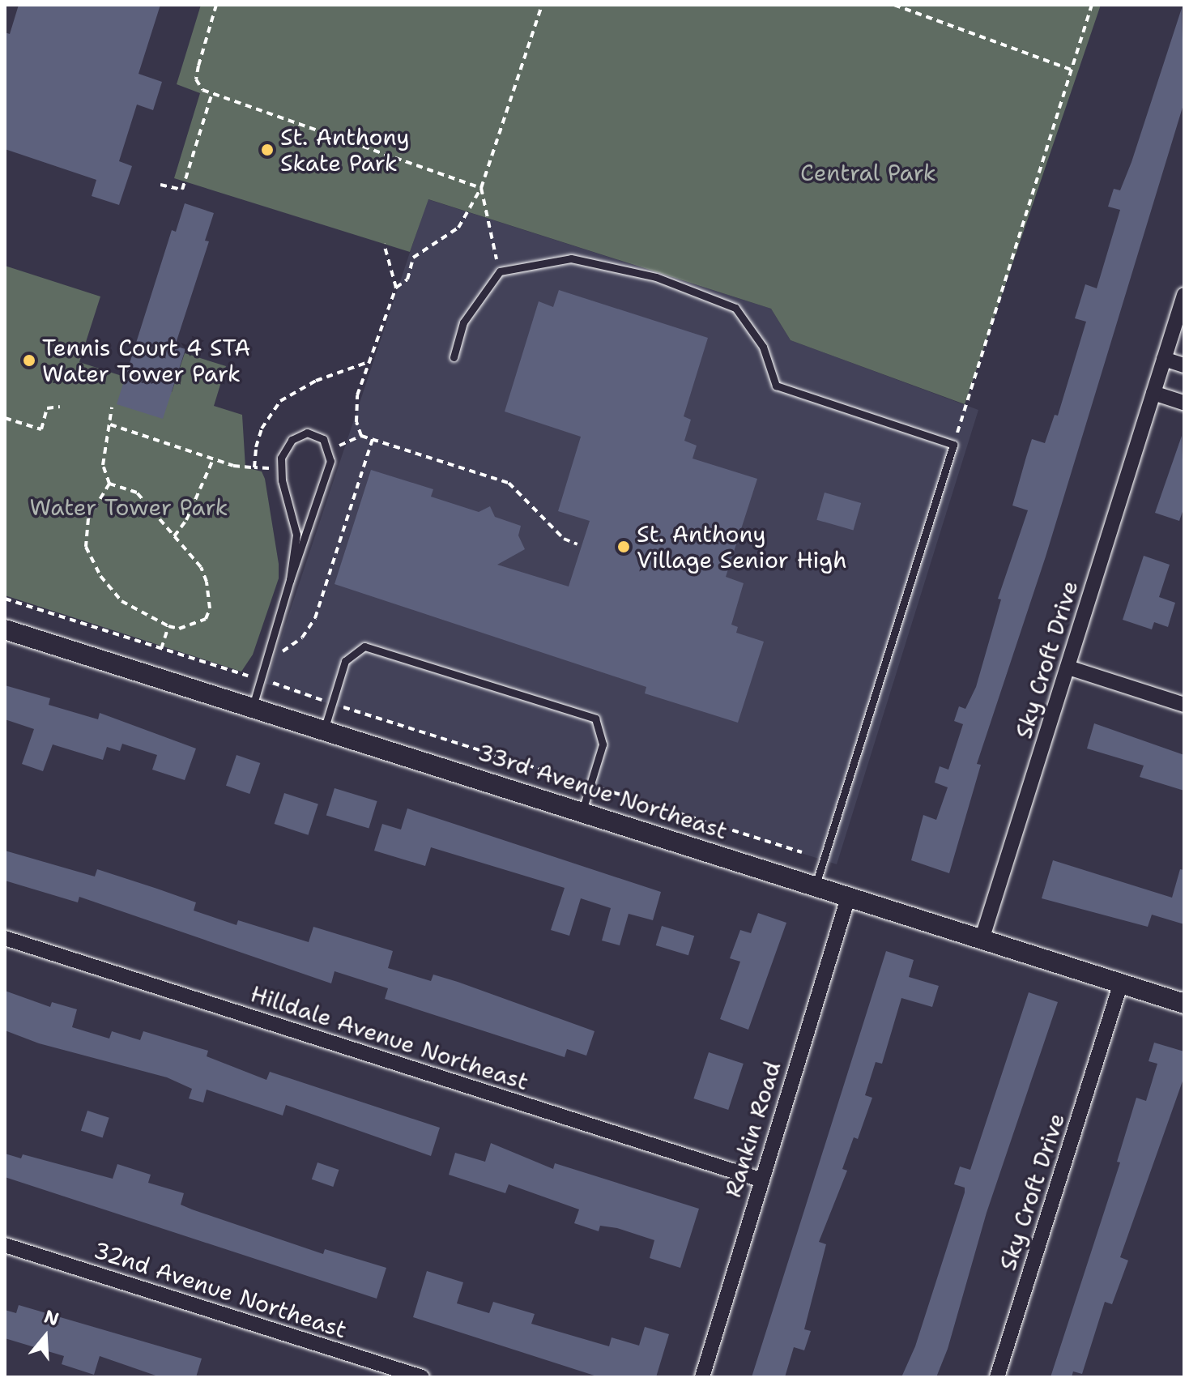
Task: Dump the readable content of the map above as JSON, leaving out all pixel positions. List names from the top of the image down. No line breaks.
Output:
{"streets":{"street":["Sky Croft Drive","33rd Avenue Northeast","Hilldale Avenue Northeast","Rankin Road","32nd Avenue Northeast"]},"crossings":[["Sky Croft Drive","33rd Avenue Northeast"],["33rd Avenue Northeast","Rankin Road"],["Hilldale Avenue Northeast","Rankin Road"]],"parks":["Central Park","Water Tower Park"],"places":["St. Anthony Skate Park","Tennis Court 4 STA Water Tower Park","St. Anthony Village Senior High"],"north":"top"}
